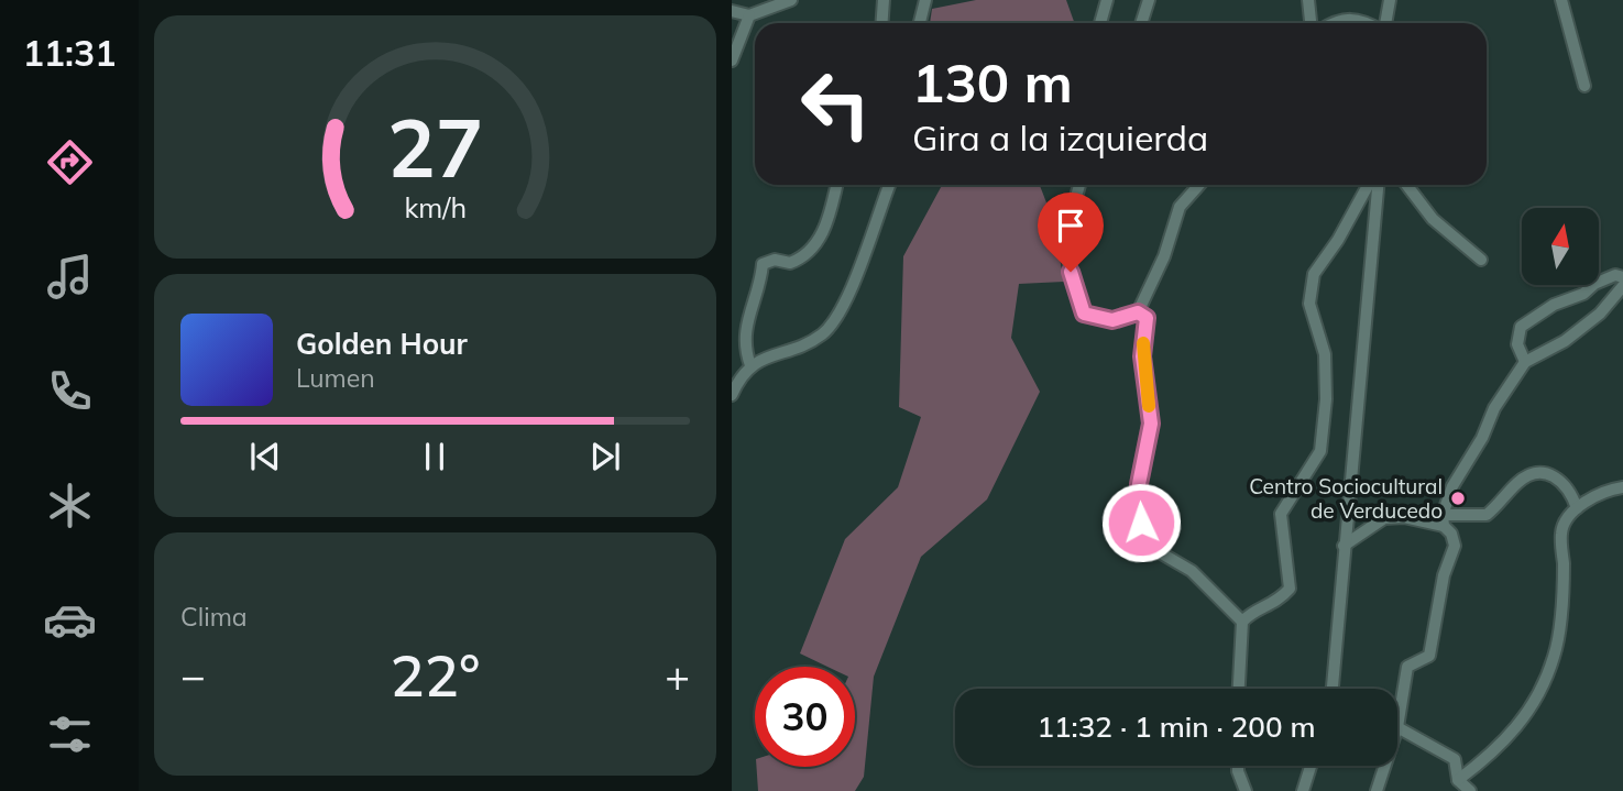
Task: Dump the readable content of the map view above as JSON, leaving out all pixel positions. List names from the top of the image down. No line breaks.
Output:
{"places":["Centro Sociocultural de Verducedo"],"north":"top","page":{"tabs":"11:31","turn":["130 m","Gira a la izquierda"],"song":["Golden Hour","Lumen"],"tile":"Clima","heat":["−","22°","+"],"limit":"30","trip":"11:32 · 1 min · 200 m","gauge":["27","km/h"]}}
